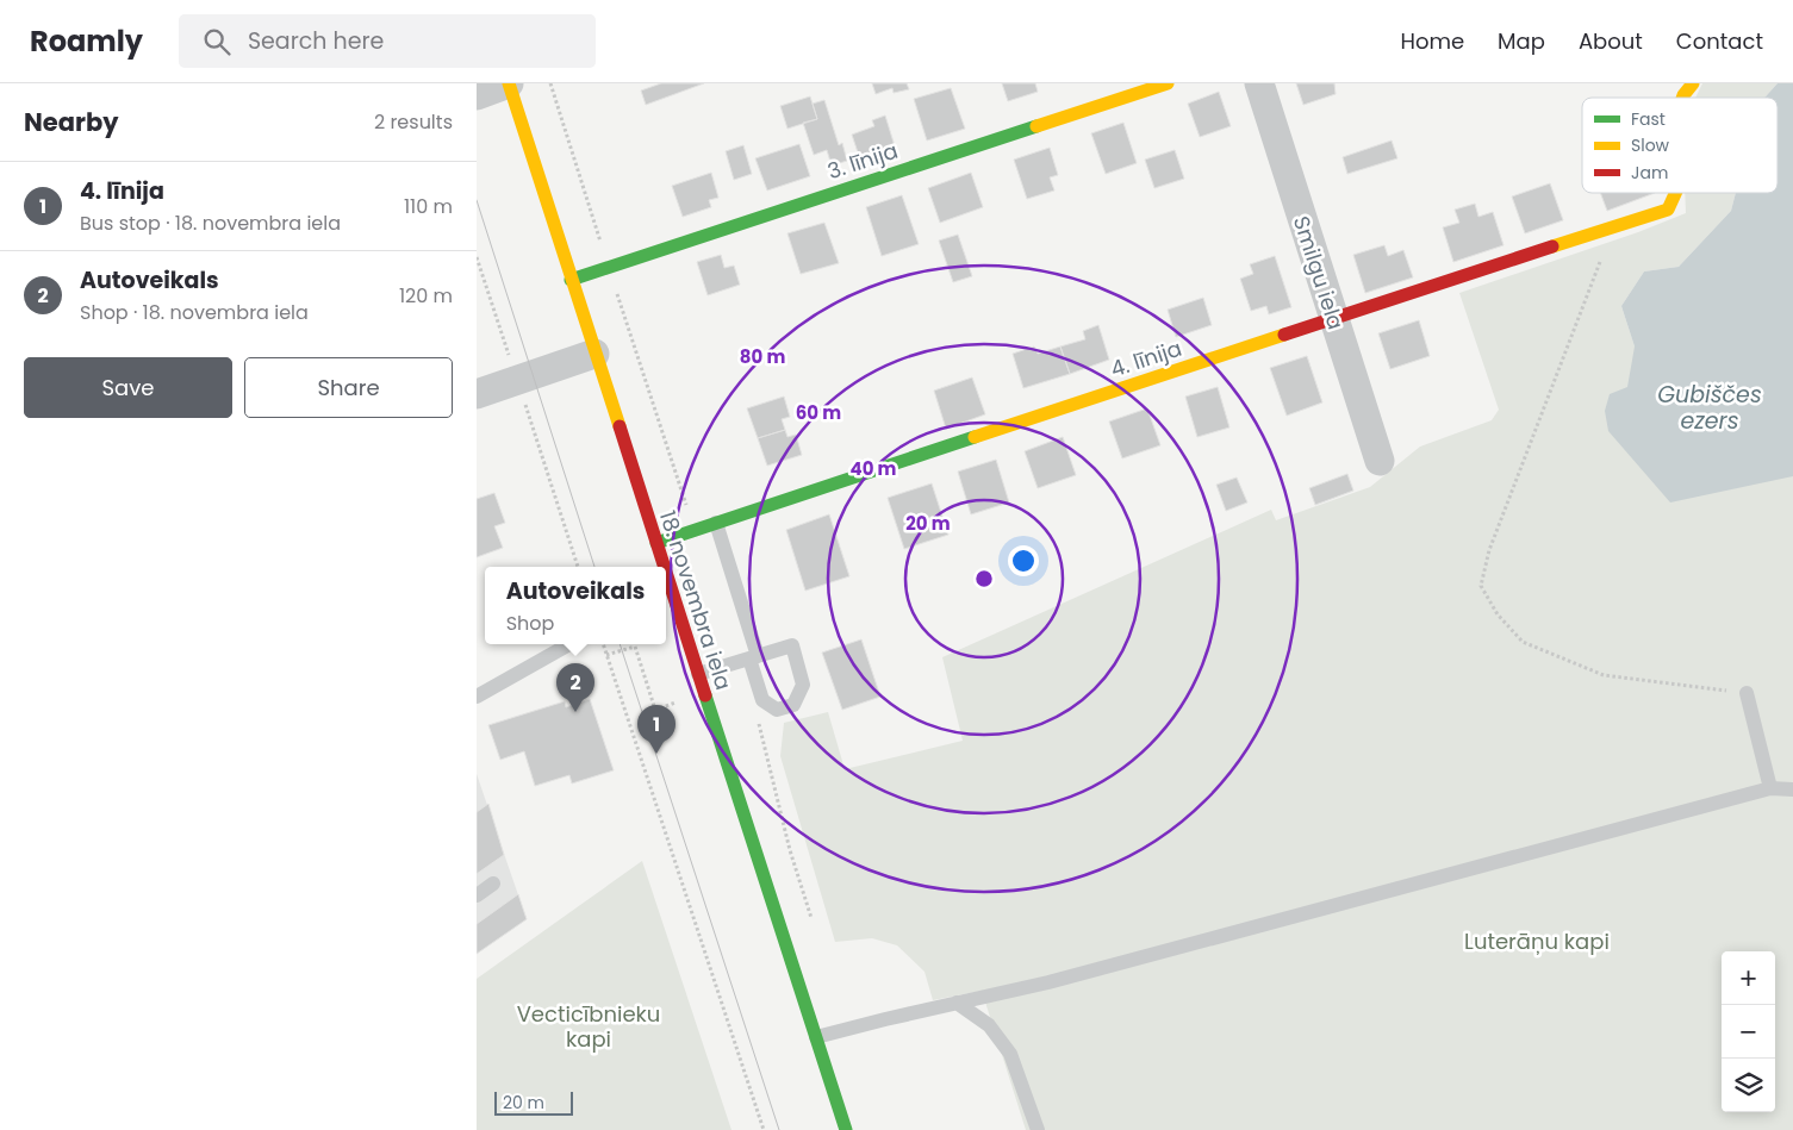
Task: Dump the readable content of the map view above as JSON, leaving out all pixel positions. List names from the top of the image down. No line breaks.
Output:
{"streets":{"street":["3. līnija","Smilgu iela","4. līnija","18. novembra iela"]},"crossings":[["3. līnija","18. novembra iela"],["Smilgu iela","4. līnija"],["4. līnija","18. novembra iela"]],"water":["Gubiščes ezers"],"parks":["Luterāņu kapi","Vecticībnieku kapi"],"legend":["Fast","Slow","Jam"],"scale_bar":"20 m","page":{"header":"Roamly","search":"Search here","nav":["Home","Map","About","Contact"],"heading":["Nearby","2 results"],"list":[{"mark":"1","name":"4. līnija","note":"Bus stop · 18. novembra iela","value":"110 m"},{"mark":"2","name":"Autoveikals","note":"Shop · 18. novembra iela","value":"120 m"}],"buttons":["Save","Share"],"popup":["Autoveikals","Shop"],"pins":["2","1"],"map_buttons":["+","−"],"scale":"20 m"},"rings":["80 m","60 m","40 m","20 m"]}
